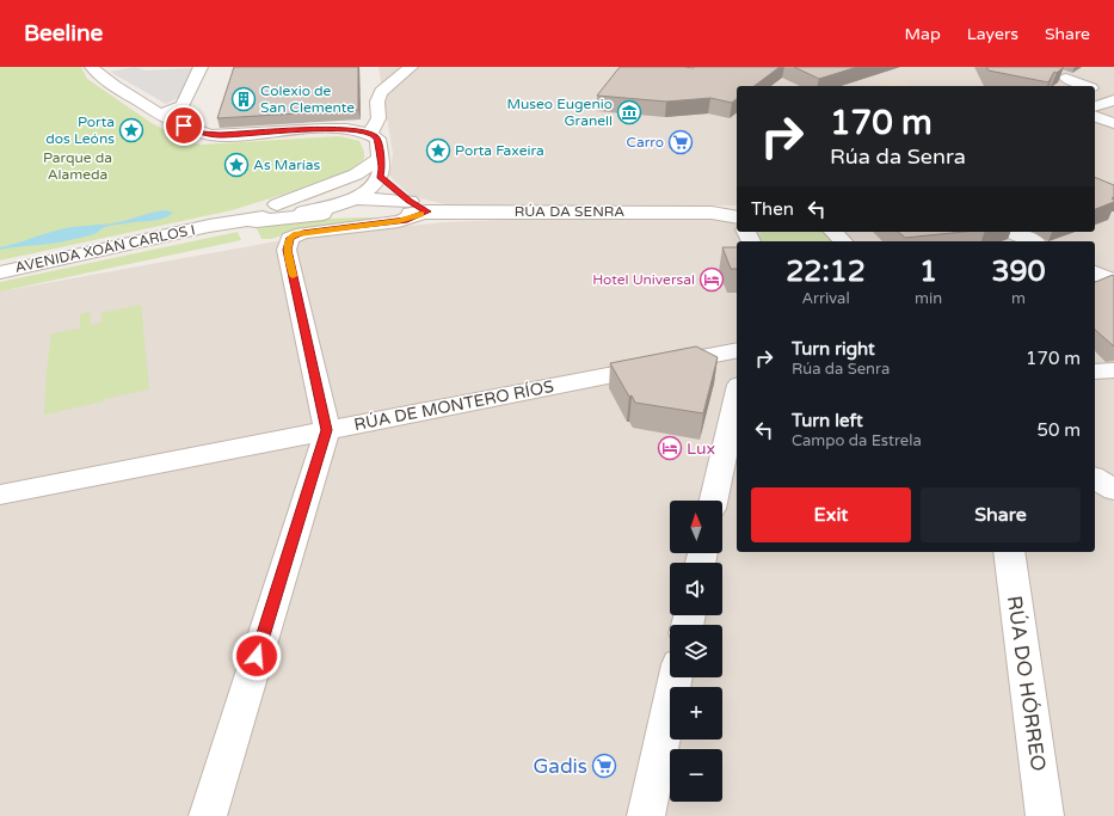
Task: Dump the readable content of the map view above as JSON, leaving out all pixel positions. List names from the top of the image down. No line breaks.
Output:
{"streets":{"street":["RÚA DA SENRA","AVENIDA XOÁN CARLOS I","RÚA DE MONTERO RÍOS","RÚA DO HÓRREO"]},"crossings":[["RÚA DA SENRA","RÚA DE MONTERO RÍOS"]],"parks":["Parque da Alameda"],"places":{"building":["Colexio de San Clemente"],"museum":["Museo Eugenio Granell"],"place":["Porta dos Leóns","Porta Faxeira","As Marías"],"supermarket":["Carro","Gadis"],"hotel":["Hotel Universal","Lux"]},"north":"top","page":{"header":"Beeline","nav":["Map","Layers","Share"],"turn":["170 m","Rúa da Senra"],"then":"Then","eta":["22:12","Arrival","1","min","390","m"],"list":[{"name":"Turn right","note":"Rúa da Senra","value":"170 m"},{"name":"Turn left","note":"Campo da Estrela","value":"50 m"}],"buttons":["Exit","Share"],"map_buttons":["+","−"]}}
